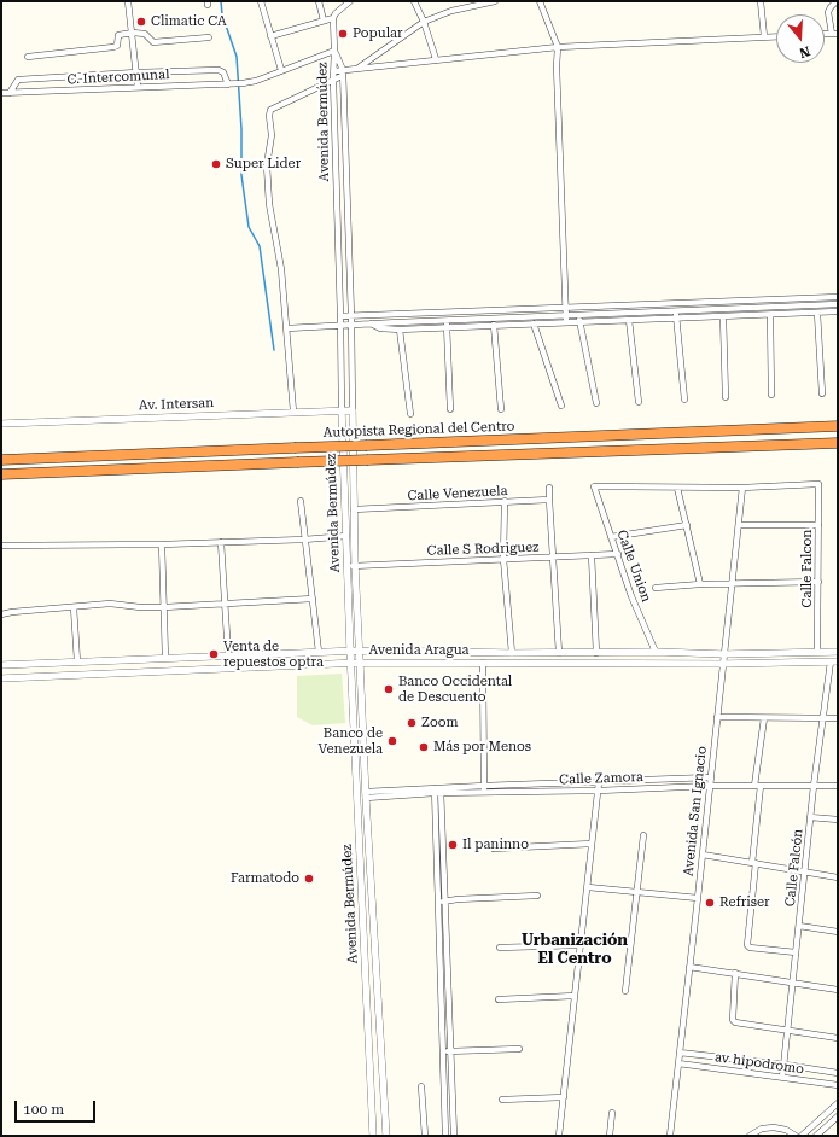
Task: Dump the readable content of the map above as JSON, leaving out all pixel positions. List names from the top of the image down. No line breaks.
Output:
{"streets":{"highway":["Autopista Regional del Centro"],"street":["C. Intercomunal","Avenida Bermúdez","Av. Intersan","Calle Venezuela","Calle S Rodriguez","Calle Union","Calle Falcon","Avenida Aragua","Calle Zamora","Avenida San Ignacio","Calle Falcón","av hipodromo"]},"crossings":[["C. Intercomunal","Avenida Bermúdez"],["Avenida Bermúdez","Av. Intersan"],["Avenida Bermúdez","Calle Venezuela"],["Avenida Bermúdez","Calle S Rodriguez"],["Avenida Bermúdez","Avenida Aragua"],["Avenida Bermúdez","Calle Zamora"],["Calle S Rodriguez","Calle Union"],["Calle Union","Avenida Aragua"],["Calle Falcon","Avenida Aragua"],["Calle Falcon","Avenida San Ignacio"],["Avenida Aragua","Avenida San Ignacio"],["Avenida Aragua","Calle Falcón"],["Calle Zamora","Avenida San Ignacio"],["Calle Zamora","Calle Falcón"],["Avenida San Ignacio","av hipodromo"],["Calle Falcón","av hipodromo"]],"districts":["Urbanización El Centro"],"places":["Climatic CA","Popular","Super Lider","Venta de repuestos optra","Banco Occidental de Descuento","Zoom","Banco de Venezuela","Más por Menos","Il paninno","Farmatodo","Refriser"],"scale_bar":"100 m","north":"bottom"}
